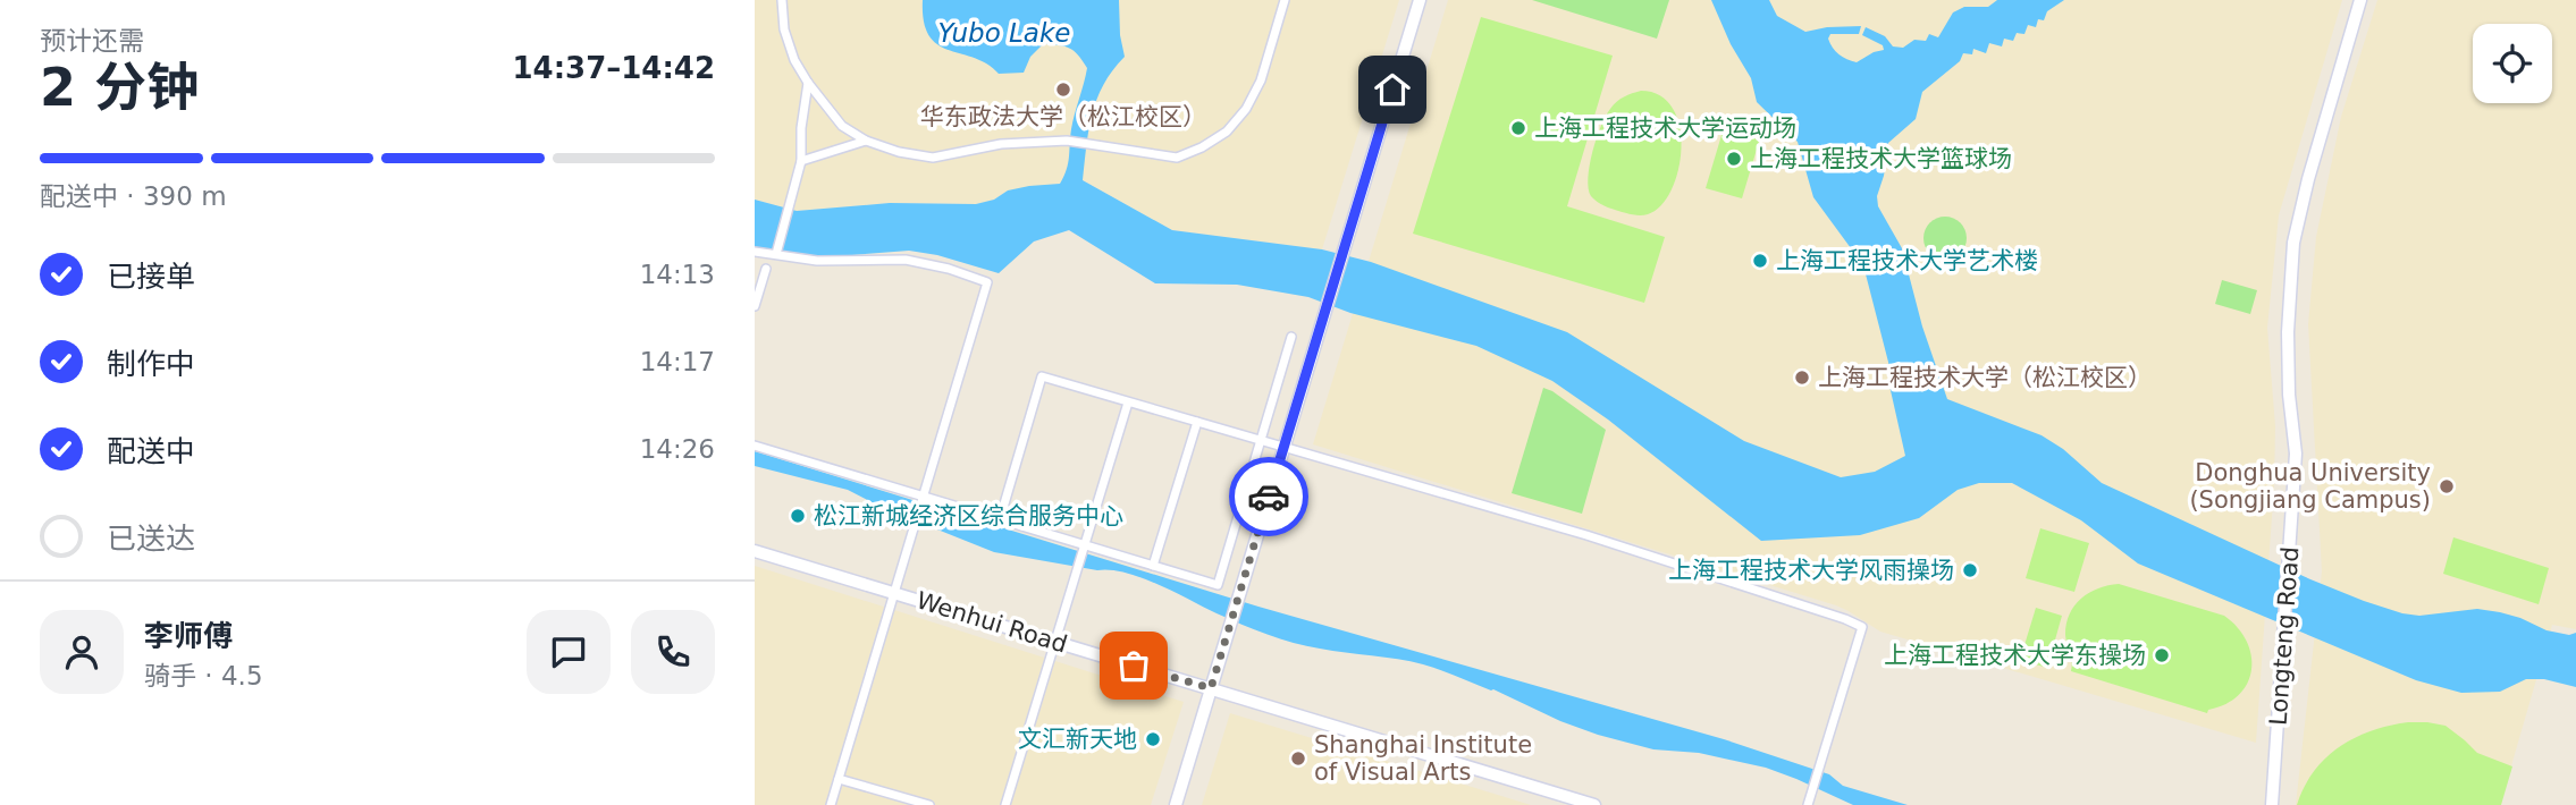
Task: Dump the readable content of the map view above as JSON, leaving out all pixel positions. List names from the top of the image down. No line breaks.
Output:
{"streets":{"main road":["Wenhui Road","Longteng Road"]},"water":["Yubo Lake"],"places":["华东政法大学（松江校区）","上海工程技术大学运动场","上海工程技术大学篮球场","上海工程技术大学艺术楼","上海工程技术大学（松江校区）","Donghua University (Songjiang Campus)","松江新城经济区综合服务中心","上海工程技术大学风雨操场","上海工程技术大学东操场","文汇新天地","Shanghai Institute of Visual Arts"],"page":{"heading":["2 分钟","预计还需","14:37–14:42"],"panel":["李师傅","骑手 · 4.5"],"bar":"配送中 · 390 m","list":[["已接单","14:13"],["制作中","14:17"],["配送中","14:26"],"已送达"]}}
